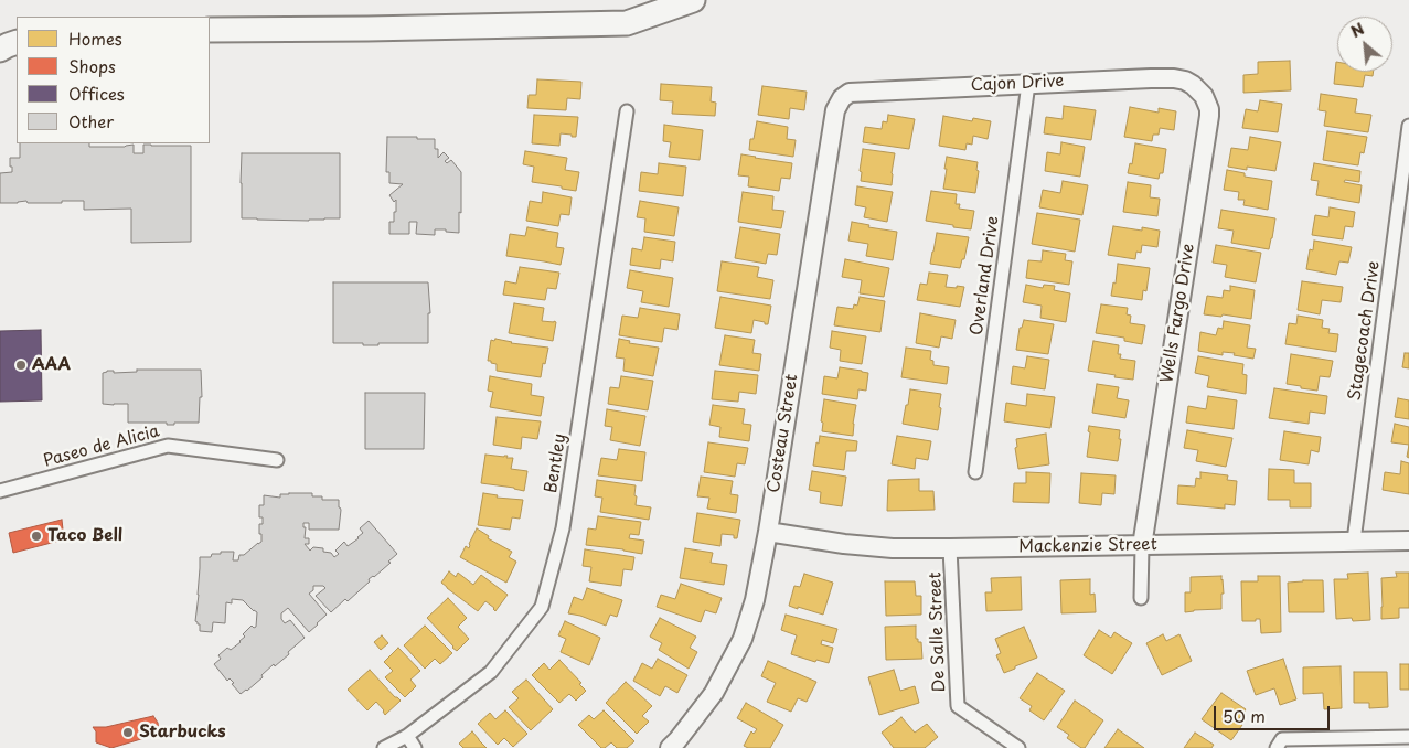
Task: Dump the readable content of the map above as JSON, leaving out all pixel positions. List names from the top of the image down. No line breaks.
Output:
{"streets":{"street":["Cajon Drive","Overland Drive","Wells Fargo Drive","Stagecoach Drive","Costeau Street","Paseo de Alicia","Bentley","Mackenzie Street","De Salle Street"]},"crossings":[["Cajon Drive","Overland Drive"],["Cajon Drive","Wells Fargo Drive"],["Cajon Drive","Costeau Street"],["Wells Fargo Drive","Mackenzie Street"],["Stagecoach Drive","Mackenzie Street"],["Costeau Street","Mackenzie Street"],["Mackenzie Street","De Salle Street"]],"places":["AAA","Taco Bell","Starbucks"],"legend":["Homes","Shops","Offices","Other"],"scale_bar":"50 m","north":"top left"}
